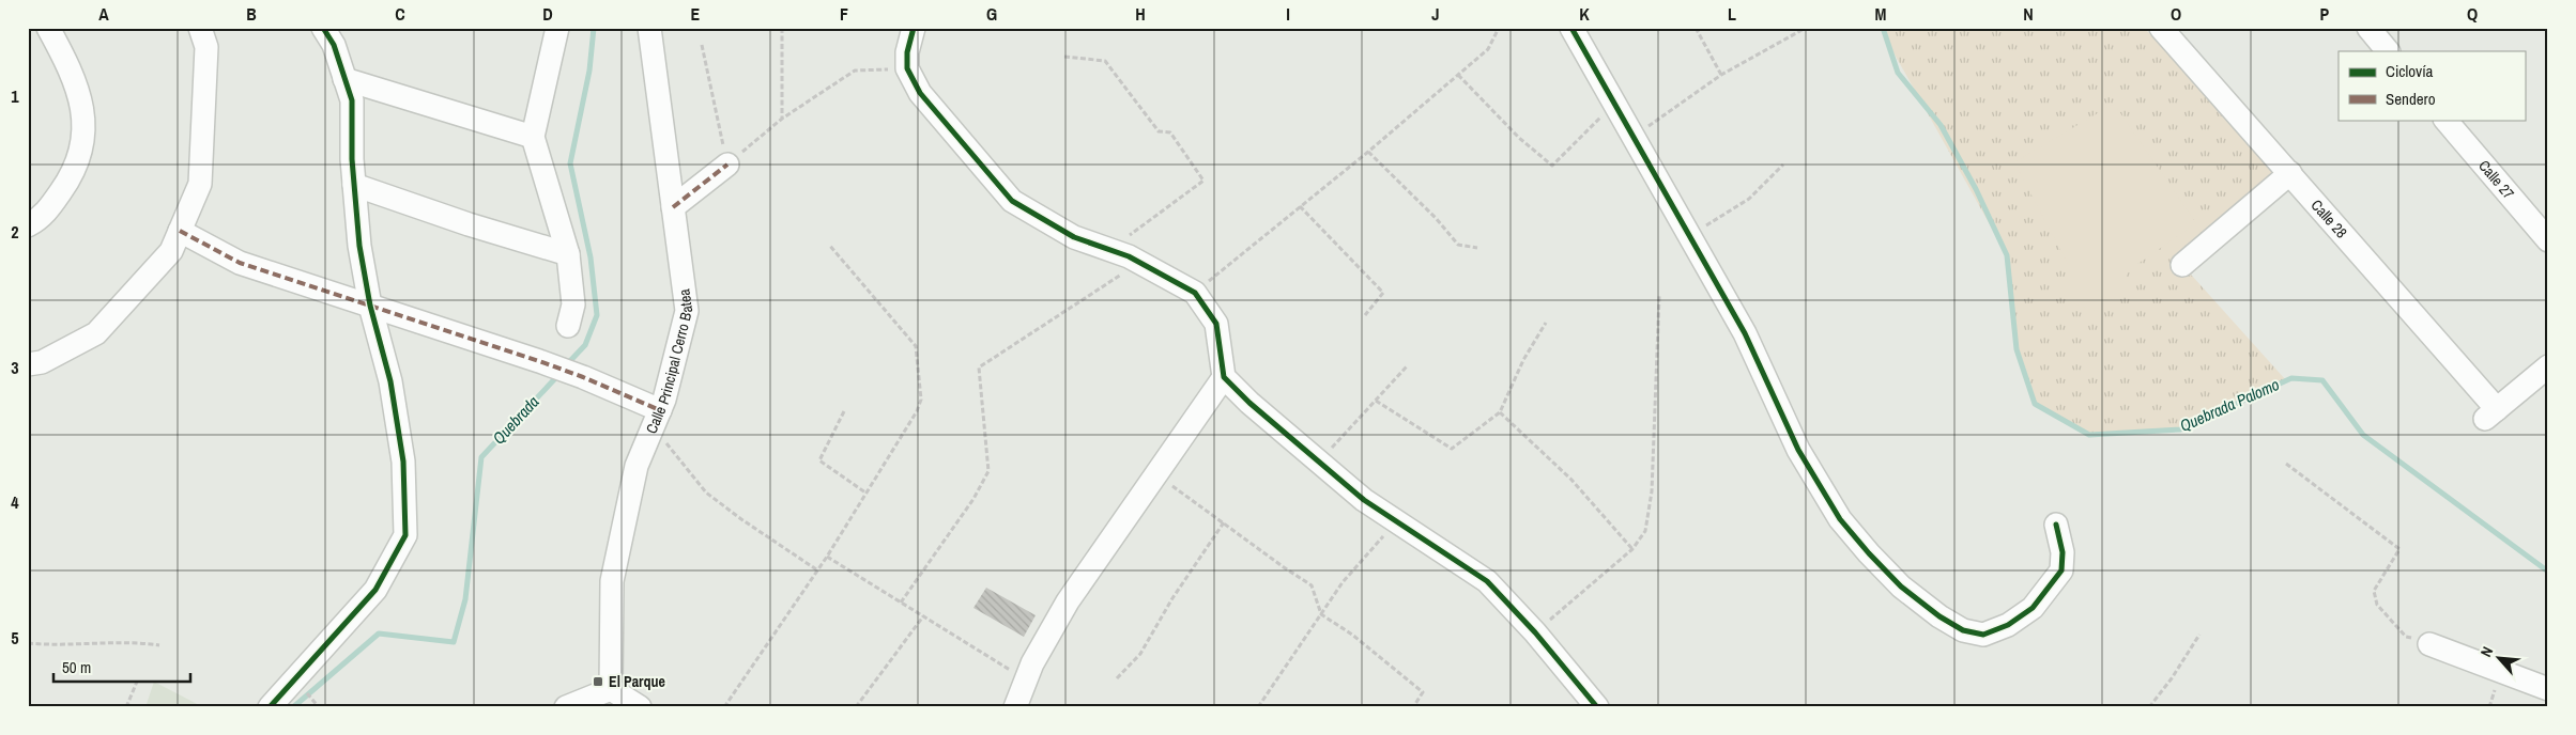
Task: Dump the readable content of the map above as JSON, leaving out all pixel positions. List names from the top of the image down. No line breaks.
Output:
{"streets":{"street":["Calle 27","Calle 28","Calle Principal Cerro Batea"]},"water":["Quebrada Palomo","Quebrada"],"places":{"transit":["El Parque"]},"legend":["Ciclovía","Sendero"],"scale_bar":"50 m","north":"top left","grid":{"columns":["A","B","C","D","E","F","G","H","I","J","K","L","M","N","O","P","Q"],"rows":["1","2","3","4","5"]}}
